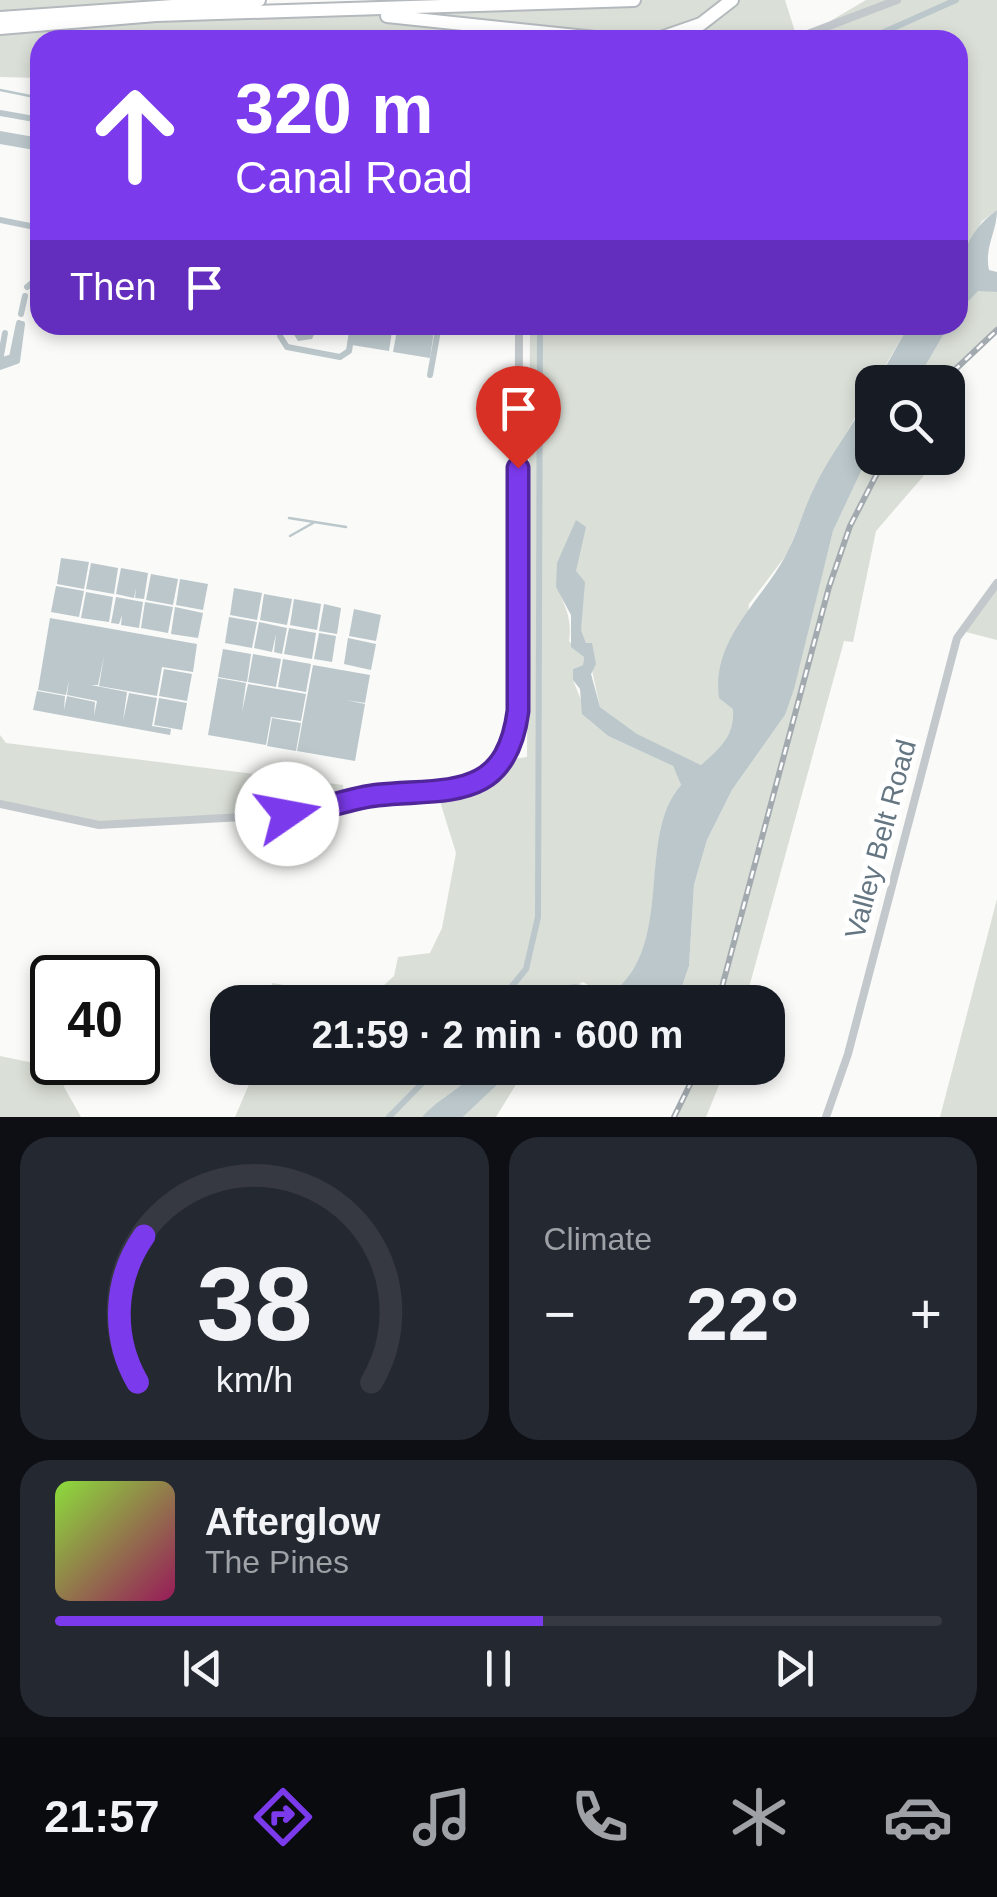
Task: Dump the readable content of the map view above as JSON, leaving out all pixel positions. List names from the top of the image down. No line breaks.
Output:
{"streets":{"street":["Valley Belt Road"]},"page":{"turn":["320 m","Canal Road"],"then":"Then","limit":"40","trip":"21:59 · 2 min · 600 m","tile":"Climate","heat":["−","22°","+"],"song":["Afterglow","The Pines"],"tabs":"21:57","gauge":["38","km/h"]}}
